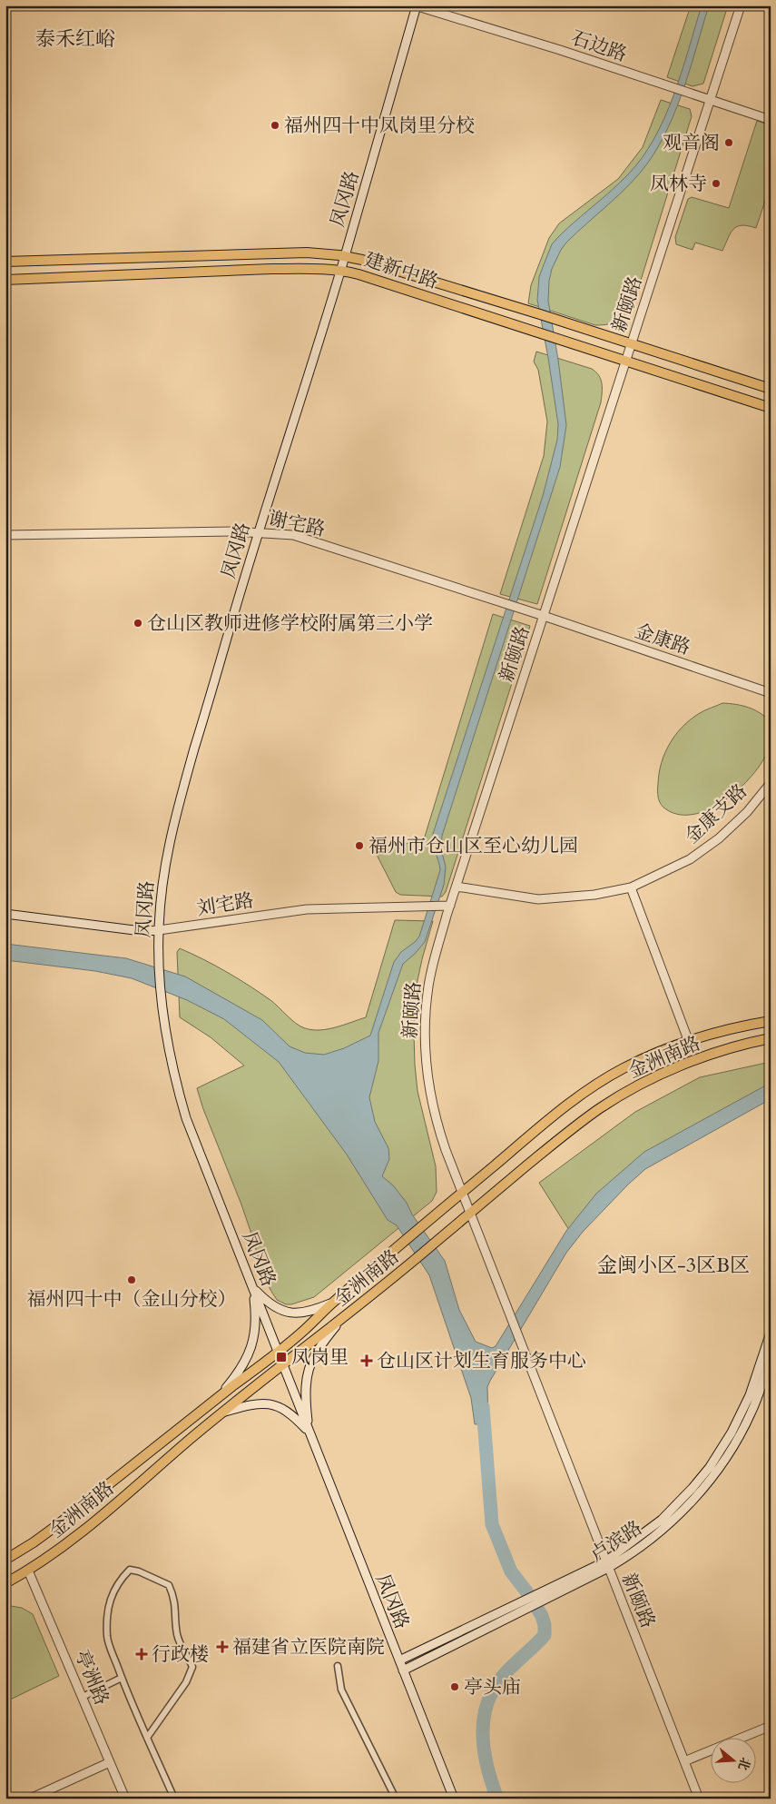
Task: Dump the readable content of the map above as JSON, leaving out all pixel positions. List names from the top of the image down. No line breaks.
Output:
{"streets":{"main road":["建新中路","金洲南路"],"street":["石边路","凤冈路","新颐路","谢宅路","金康路","金康支路","刘宅路","卢滨路","亭洲路"]},"crossings":[["石边路","凤冈路"],["石边路","新颐路"],["凤冈路","建新中路"],["凤冈路","谢宅路"],["凤冈路","刘宅路"],["凤冈路","金洲南路"],["凤冈路","卢滨路"],["建新中路","新颐路"],["新颐路","谢宅路"],["新颐路","金康路"],["新颐路","金康支路"],["新颐路","刘宅路"],["新颐路","金洲南路"],["新颐路","卢滨路"],["谢宅路","金康路"],["金洲南路","亭洲路"]],"districts":["泰禾红峪","金闽小区-3区B区"],"places":{"other":["福州四十中凤岗里分校","观音阁","凤林寺","仓山区教师进修学校附属第三小学","福州市仓山区至心幼儿园","福州四十中（金山分校）","亭头庙"],"transit":["凤岗里"],"health":["仓山区计划生育服务中心","福建省立医院南院","行政楼"]},"north":"right"}
